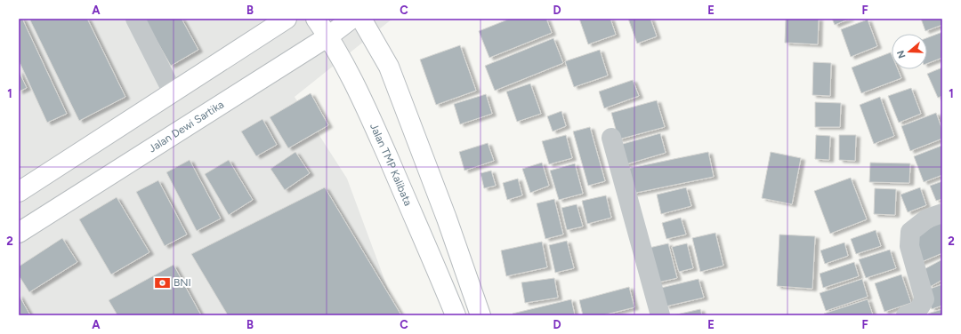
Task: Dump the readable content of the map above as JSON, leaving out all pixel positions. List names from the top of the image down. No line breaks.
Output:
{"streets":{"main road":["Jalan Dewi Sartika","Jalan TMP Kalibata"]},"crossings":[["Jalan Dewi Sartika","Jalan TMP Kalibata"]],"places":{"bank":["BNI"]},"north":"left","grid":{"columns":["A","B","C","D","E","F"],"rows":["1","2"]}}
